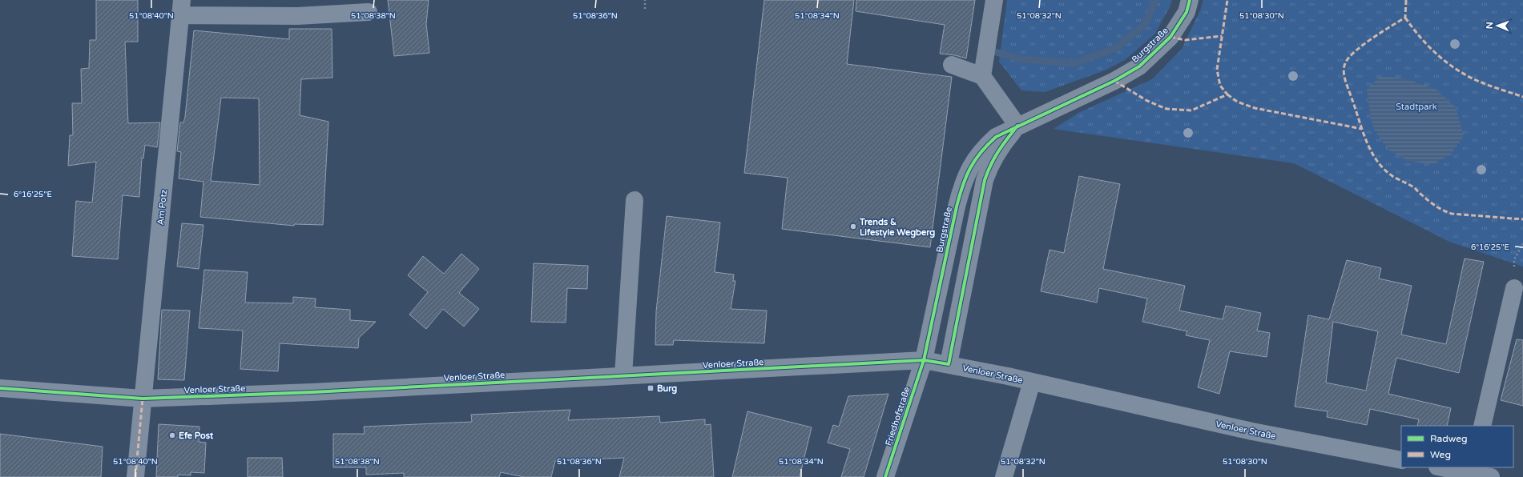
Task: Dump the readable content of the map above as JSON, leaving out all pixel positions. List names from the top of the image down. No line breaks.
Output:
{"streets":{"street":["Burgstraße","Am Potz","Venloer Straße","Friedhofstraße"]},"crossings":[["Burgstraße","Venloer Straße"],["Burgstraße","Friedhofstraße"],["Am Potz","Venloer Straße"],["Venloer Straße","Friedhofstraße"]],"parks":["Stadtpark"],"places":{"other":["Trends & Lifestyle Wegberg","Efe Post"],"transit":["Burg"]},"legend":["Radweg","Weg"],"north":"left","coordinates":["51°08'40\"N","51°08'38\"N","51°08'36\"N","51°08'34\"N","51°08'32\"N","51°08'30\"N","6°16'25\"E"]}
